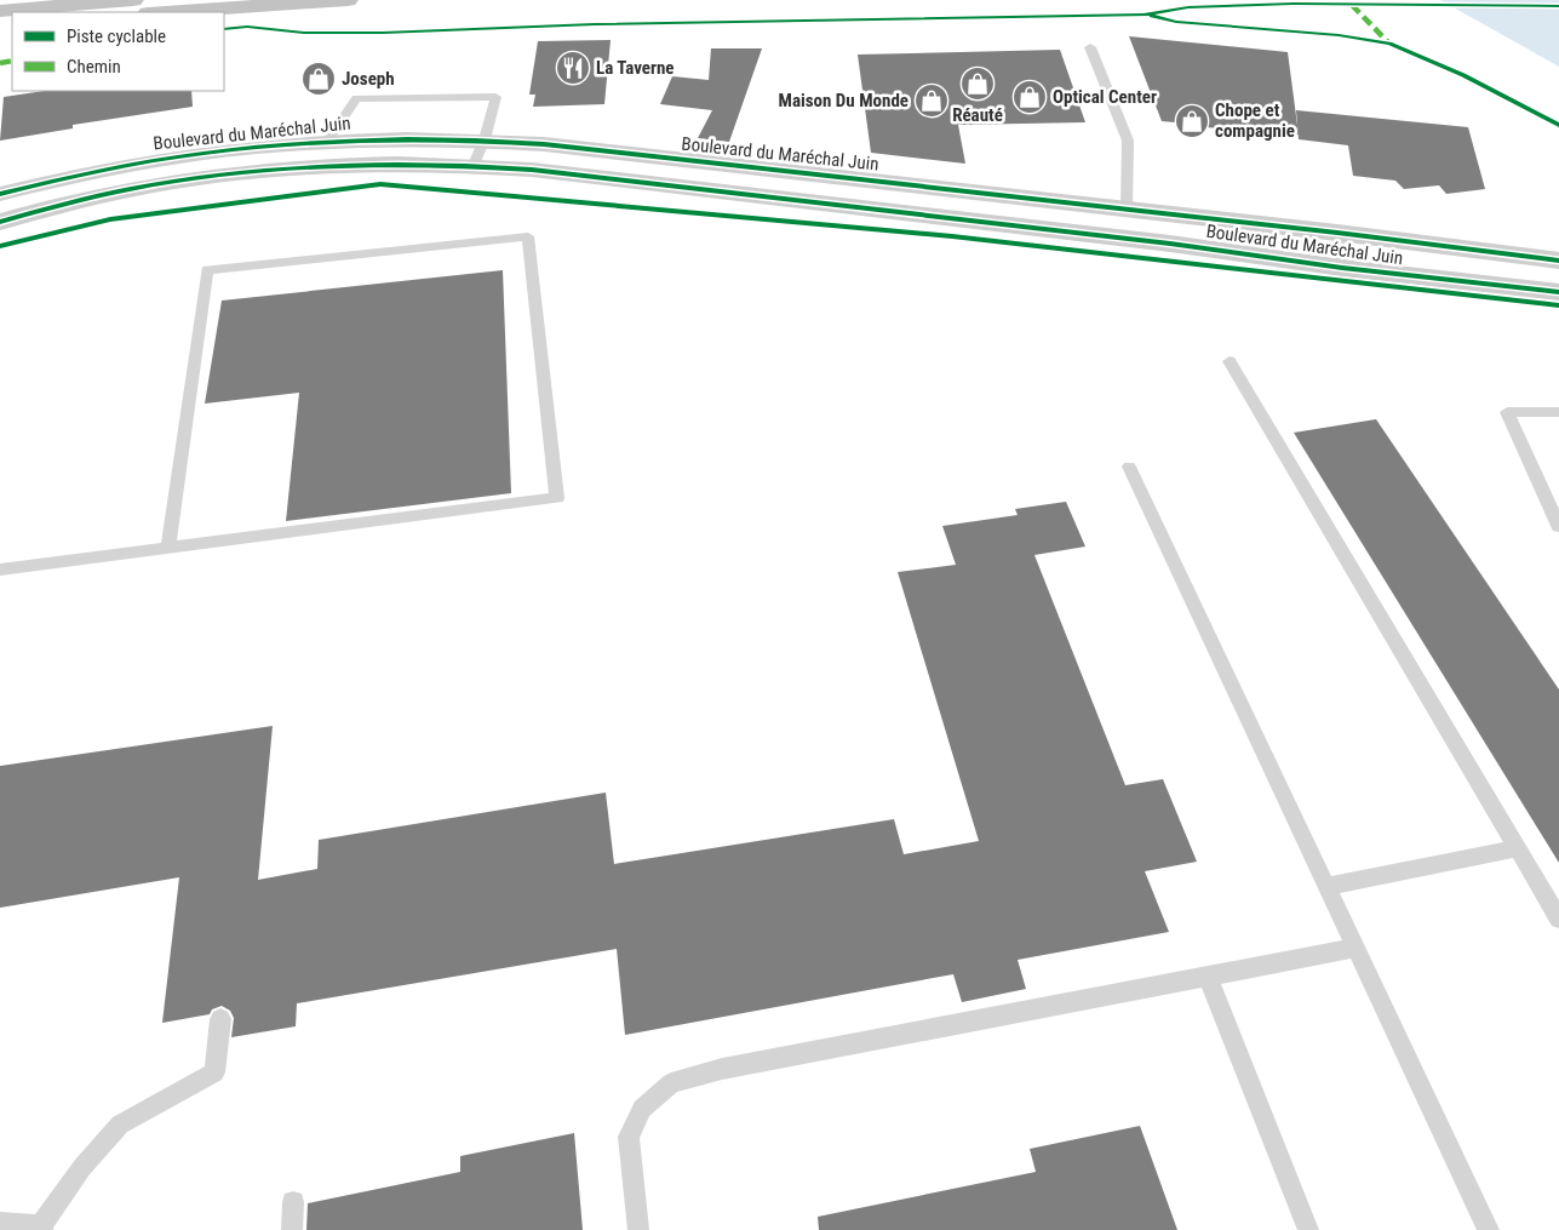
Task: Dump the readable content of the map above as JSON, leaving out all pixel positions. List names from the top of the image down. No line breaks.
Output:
{"streets":{"main road":["Boulevard du Maréchal Juin"]},"places":{"restaurant":["La Taverne"],"shop":["Joseph","Réauté","Optical Center","Maison Du Monde","Chope et compagnie"]},"legend":["Piste cyclable","Chemin"]}
